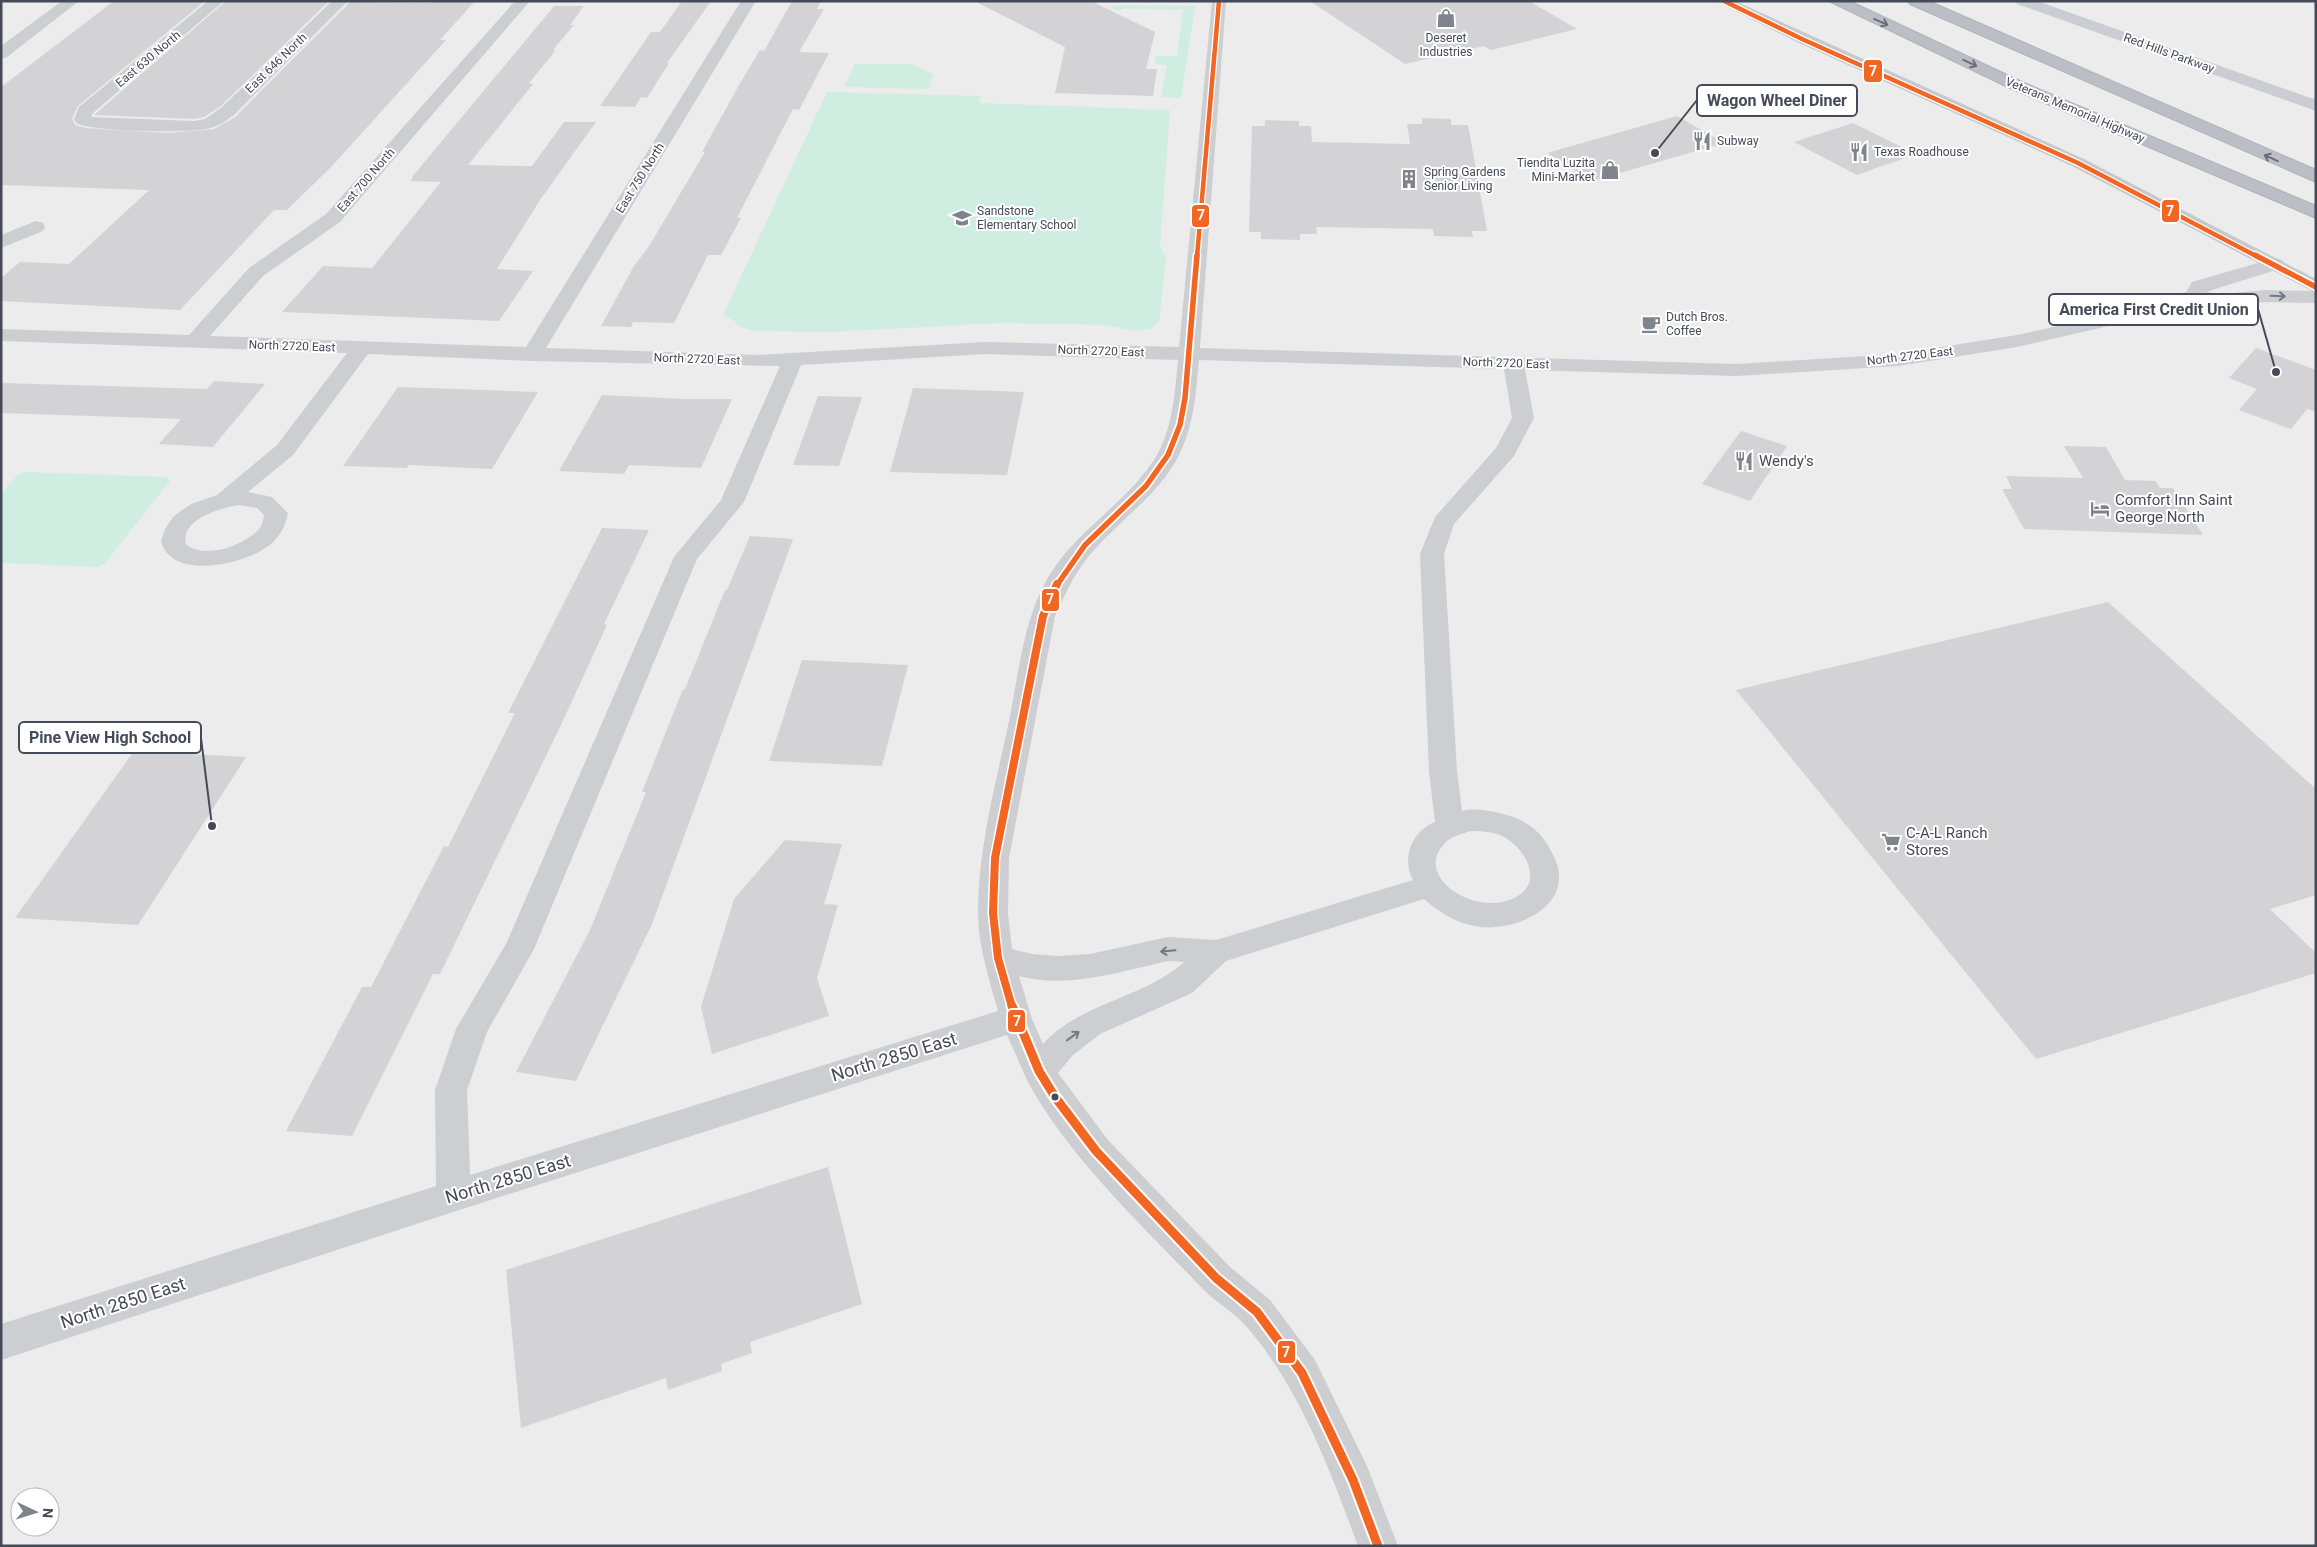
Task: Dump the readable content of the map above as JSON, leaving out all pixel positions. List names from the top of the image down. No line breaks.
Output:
{"streets":{"highway":["Veterans Memorial Highway"],"main road":["Red Hills Parkway"],"street":["East 630 North","East 646 North","East 750 North","East 700 North","North 2720 East","North 2850 East"]},"crossings":[["East 630 North","East 646 North"],["East 750 North","North 2720 East"],["East 700 North","North 2720 East"]],"places":{"shop":["Deseret Industries","Tiendita Luzita Mini-Market"],"restaurant":["Subway","Texas Roadhouse","Wendy's"],"other":["Wagon Wheel Diner","America First Credit Union","Pine View High School"],"building":["Spring Gardens Senior Living"],"school or university":["Sandstone Elementary School"],"cafe":["Dutch Bros. Coffee"],"hotel":["Comfort Inn Saint George North"],"supermarket":["C-A-L Ranch Stores"]},"lines":["transit line 7"],"north":"right"}
